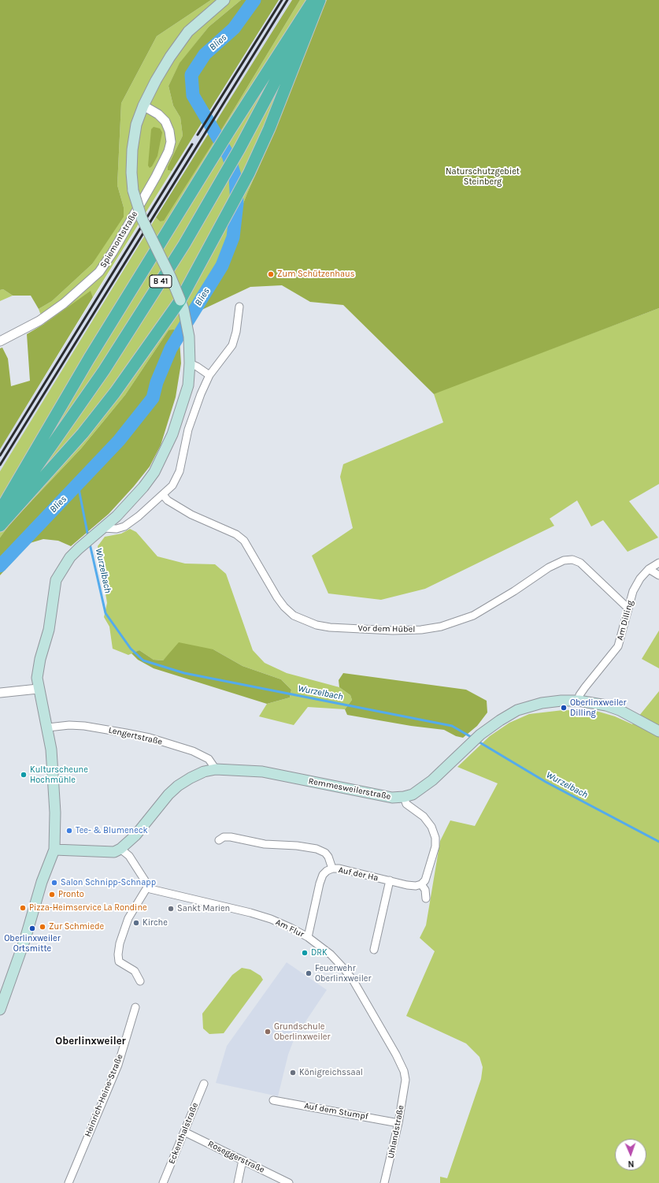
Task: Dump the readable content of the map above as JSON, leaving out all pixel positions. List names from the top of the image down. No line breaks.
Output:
{"streets":{"highway":["B 41"],"main road":["Remmesweilerstraße"],"street":["Spiemontstraße","Am Dilling","Vor dem Hübel","Lengertstraße","Auf der Ha","Am Flur","Heinrich-Heine-Straße","Auf dem Stumpf","Uhlandstraße","Eckenthalstraße","Roseggerstraße"]},"crossings":[["Am Dilling","Vor dem Hübel"],["Am Dilling","Remmesweilerstraße"],["Lengertstraße","Remmesweilerstraße"],["Auf der Ha","Am Flur"],["Am Flur","Uhlandstraße"],["Auf dem Stumpf","Uhlandstraße"],["Eckenthalstraße","Roseggerstraße"]],"districts":["Oberlinxweiler"],"water":["Blies","Wurzelbach"],"parks":["Naturschutzgebiet Steinberg"],"places":["Zum Schützenhaus","Oberlinxweiler Dilling","Kulturscheune Hochmühle","Tee- & Blumeneck","Salon Schnipp-Schnapp","Pronto","Pizza-Heimservice La Rondine","Sankt Marien","Kirche","Zur Schmiede","Oberlinxweiler Ortsmitte","DRK","Feuerwehr Oberlinxweiler","Grundschule Oberlinxweiler","Königreichssaal"],"north":"bottom"}
